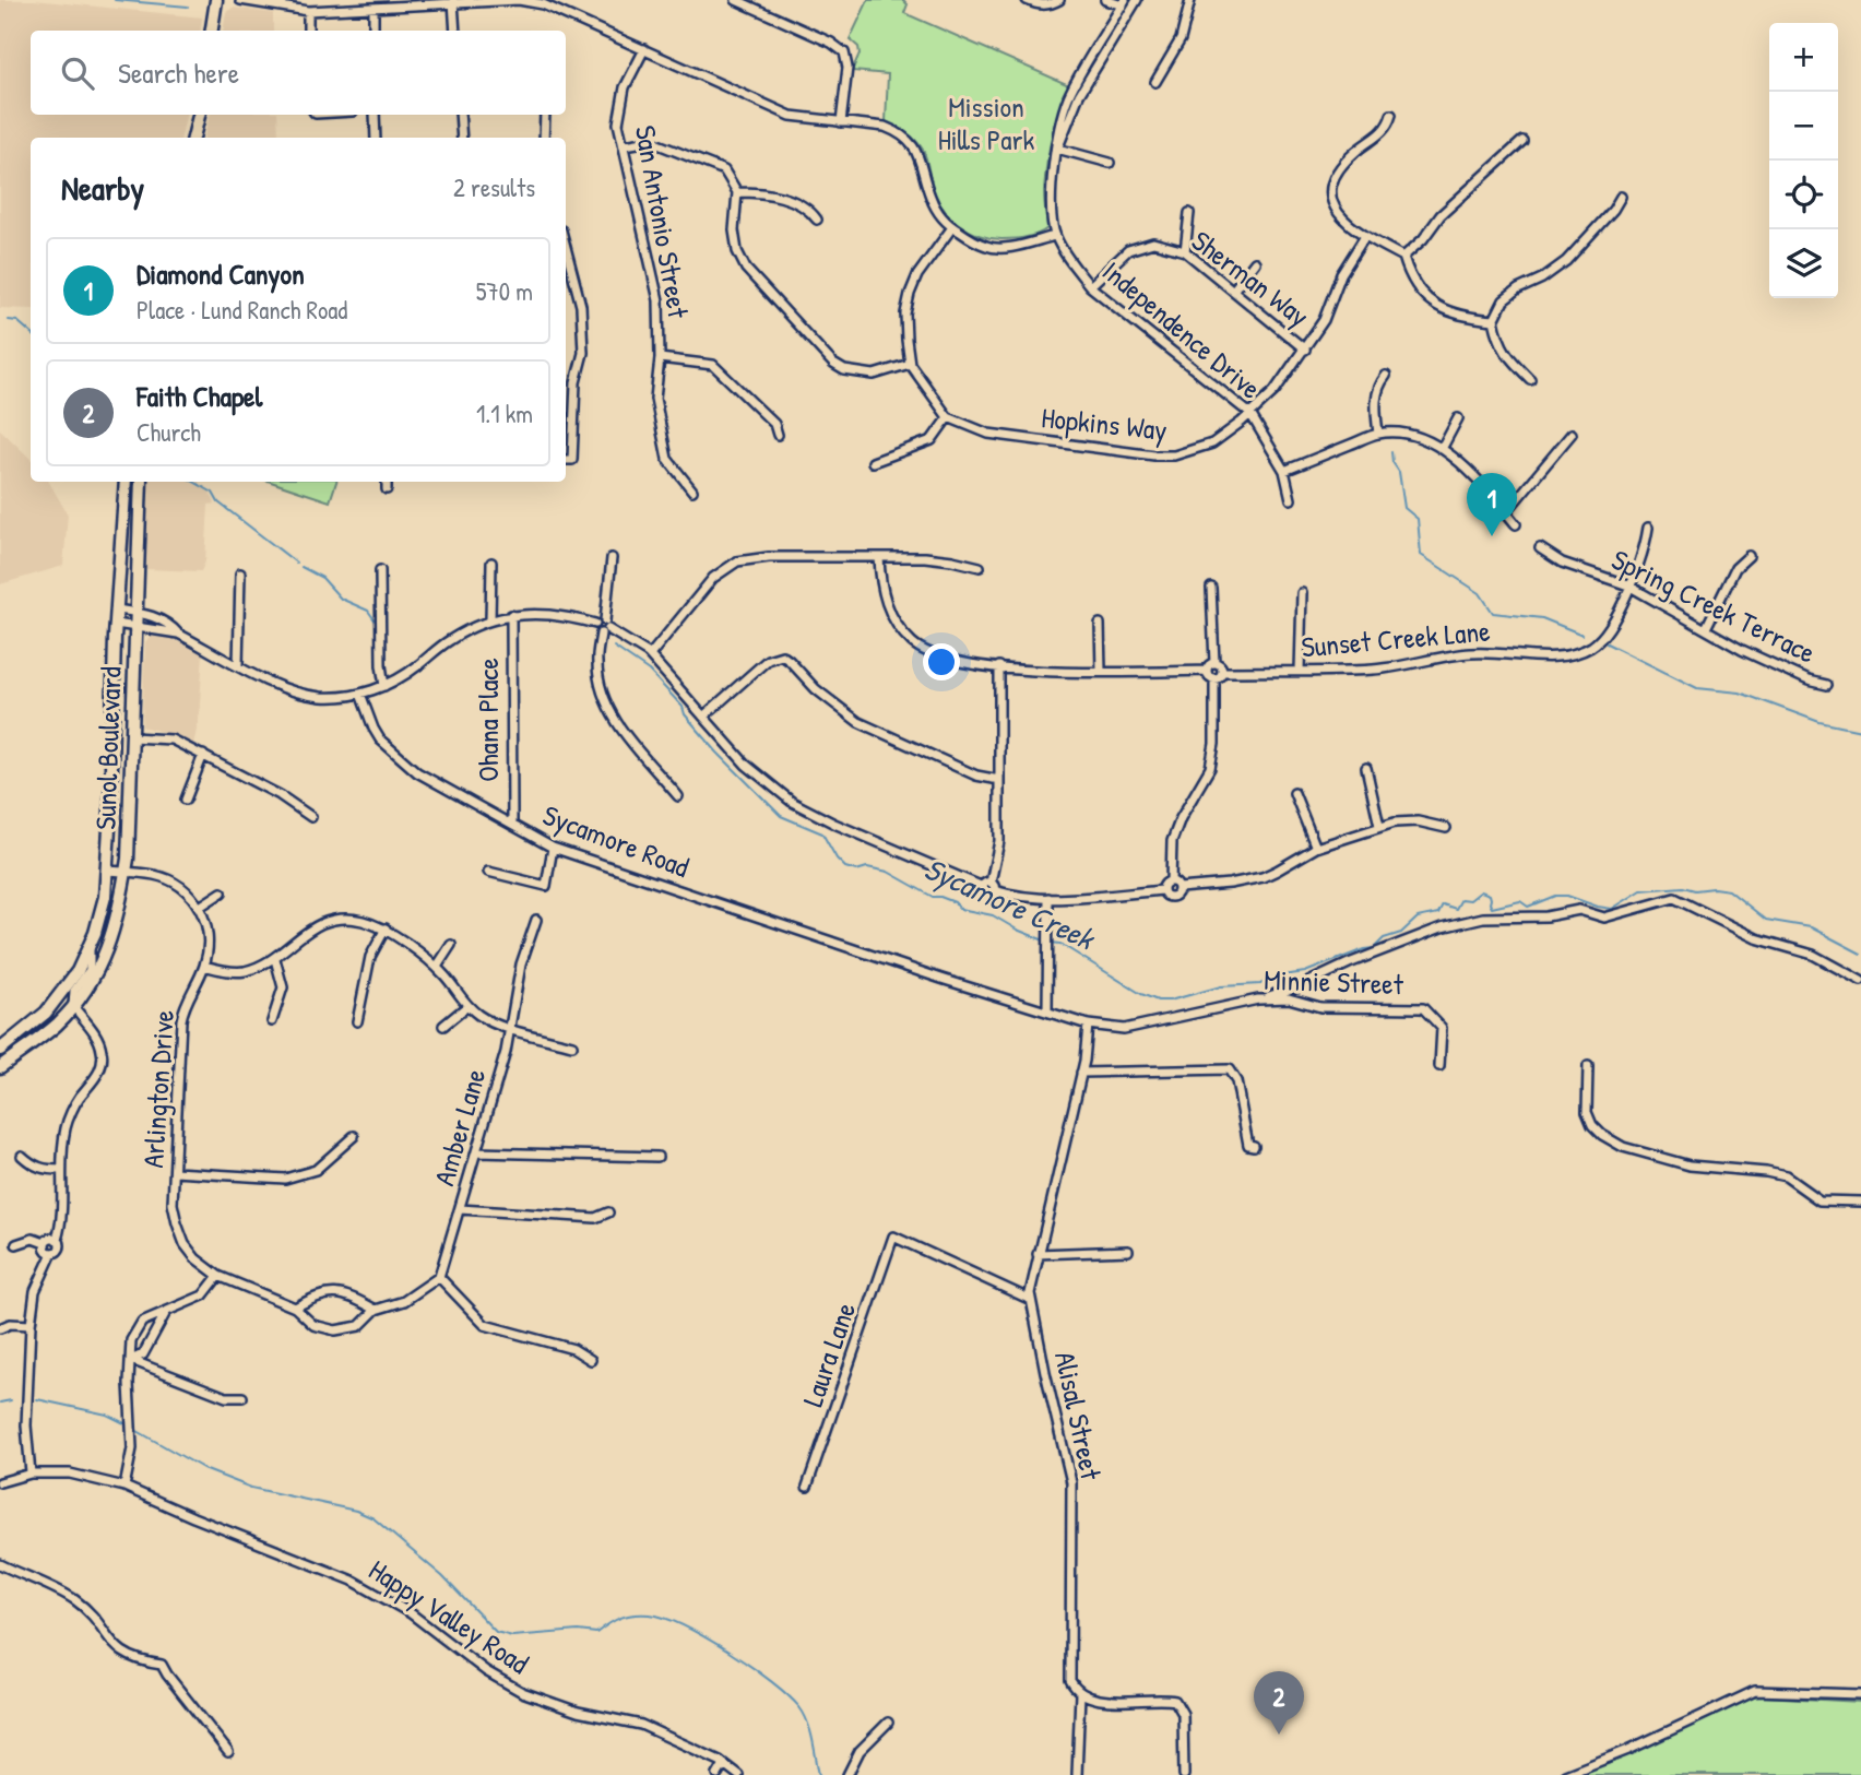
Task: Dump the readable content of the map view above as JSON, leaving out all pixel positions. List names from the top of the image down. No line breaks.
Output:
{"streets":{"main road":["Sunol Boulevard"],"street":["San Antonio Street","Sherman Way","Independence Drive","Hopkins Way","Spring Creek Terrace","Sunset Creek Lane","Ohana Place","Sycamore Road","Minnie Street","Arlington Drive","Amber Lane","Laura Lane","Alisal Street","Happy Valley Road"]},"crossings":[["Sherman Way","Independence Drive"],["Sherman Way","Hopkins Way"],["Independence Drive","Hopkins Way"],["Spring Creek Terrace","Sunset Creek Lane"],["Ohana Place","Sycamore Road"],["Sycamore Road","Minnie Street"],["Sycamore Road","Alisal Street"],["Minnie Street","Alisal Street"],["Laura Lane","Alisal Street"]],"water":["Sycamore Creek"],"parks":["Mission Hills Park"],"page":{"map_buttons":["+","−"],"search":"Search here","heading":["Nearby","2 results"],"list":[{"mark":"1","name":"Diamond Canyon","note":"Place · Lund Ranch Road","value":"570 m"},{"mark":"2","name":"Faith Chapel","note":"Church","value":"1.1 km"}],"pins":["1","2"]}}
